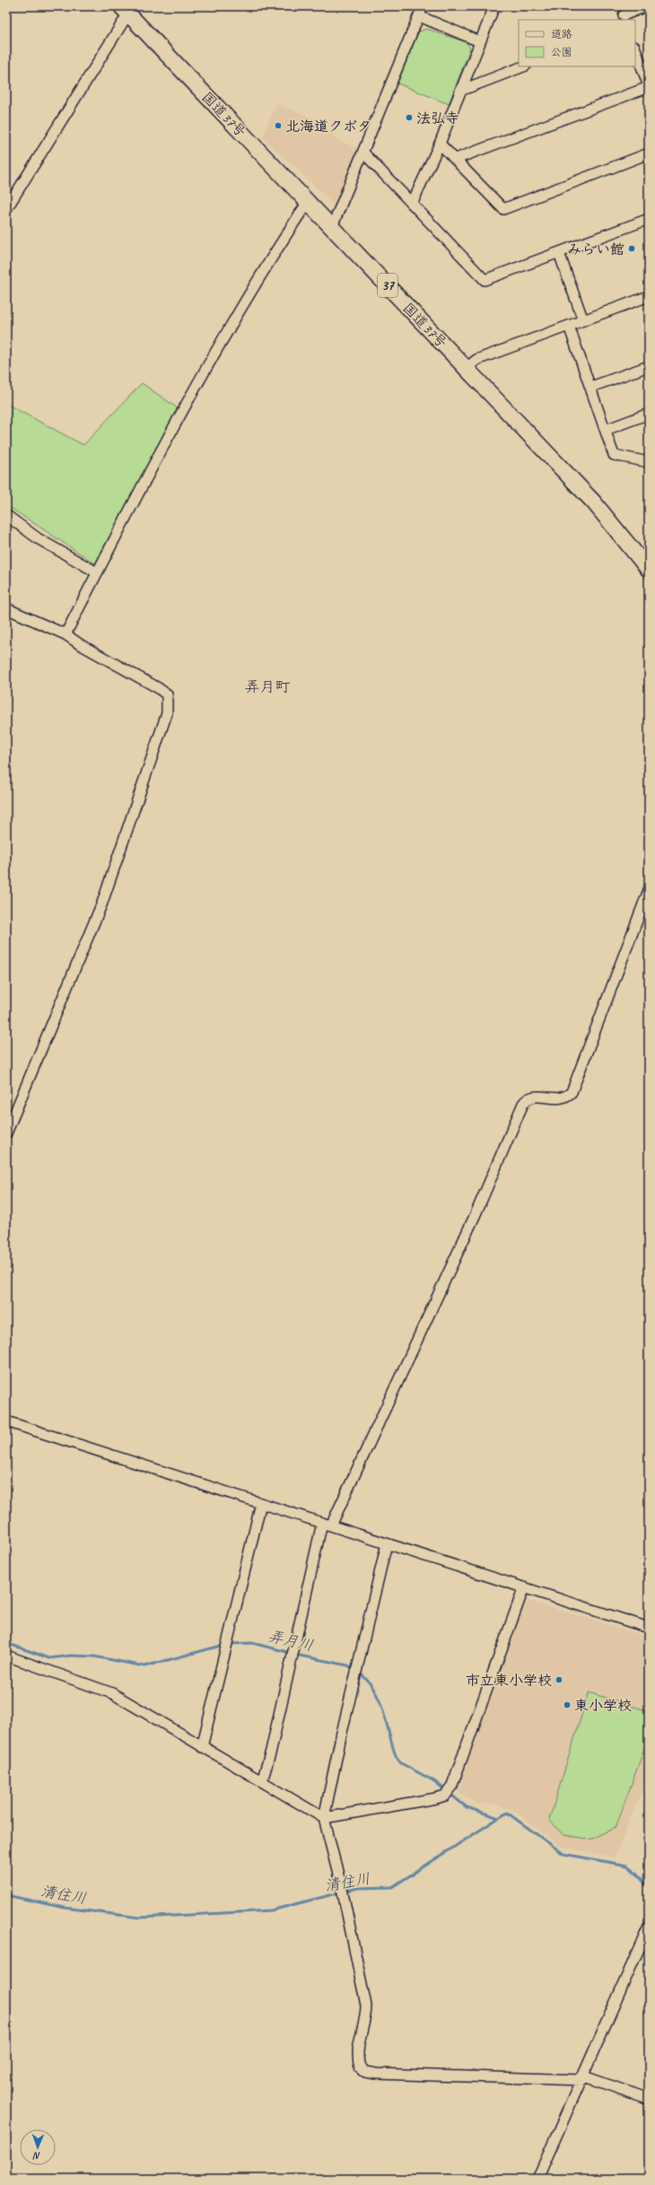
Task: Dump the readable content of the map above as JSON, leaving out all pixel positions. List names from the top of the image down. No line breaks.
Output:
{"streets":{"highway":["国道37号","37"]},"districts":["弄月町"],"water":["弄月川","清住川"],"places":["法弘寺","北海道クボタ","みらい館","市立東小学校","東小学校"],"legend":["道路","公園"],"north":"bottom"}
